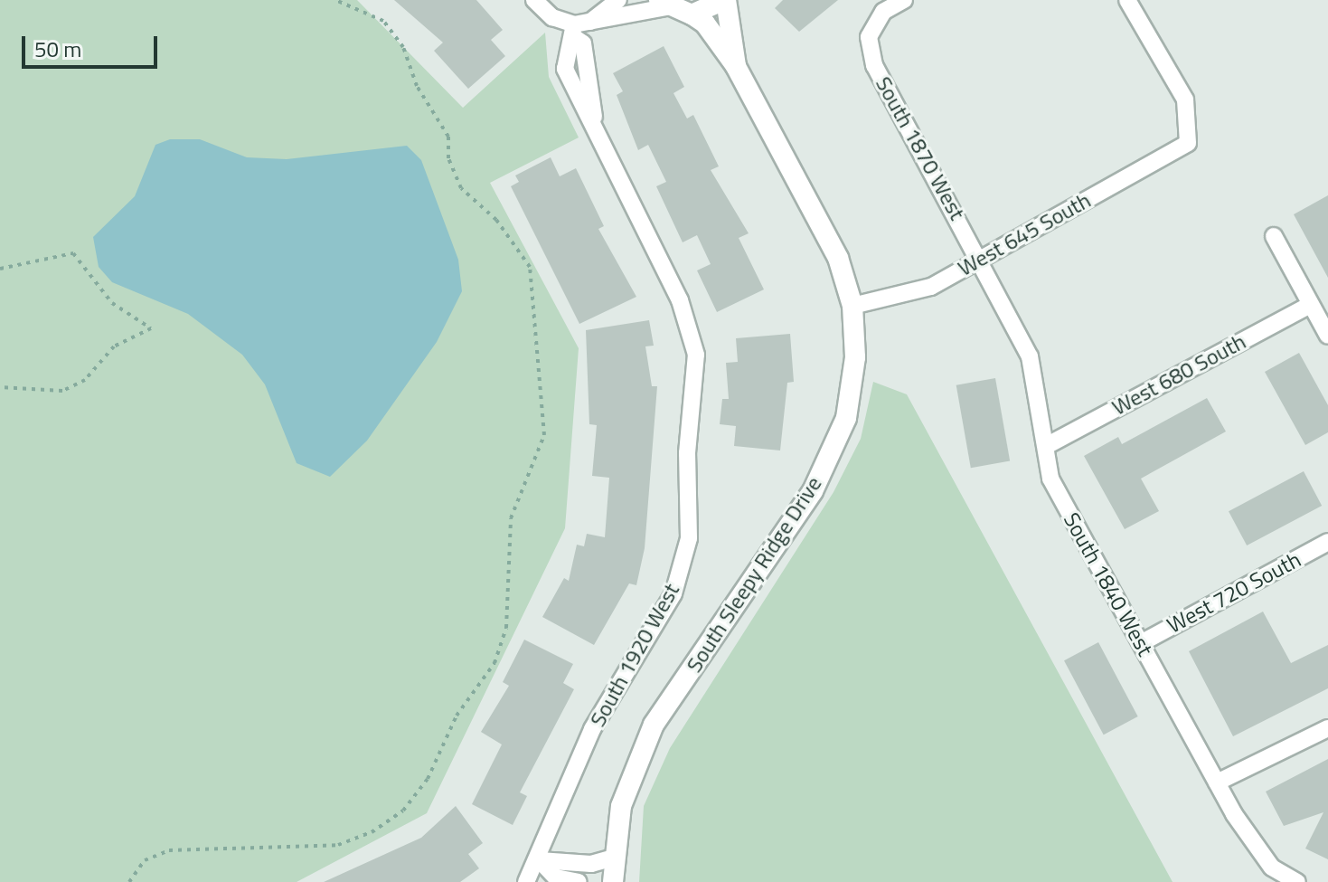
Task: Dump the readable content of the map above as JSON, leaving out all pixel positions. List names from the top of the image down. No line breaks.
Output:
{"streets":{"street":["South 1870 West","West 645 South","West 680 South","South Sleepy Ridge Drive","South 1840 West","West 720 South","South 1920 West"]},"crossings":[["South 1870 West","West 645 South"],["South 1870 West","South 1840 West"],["West 645 South","South Sleepy Ridge Drive"],["West 645 South","South 1840 West"],["West 680 South","South 1840 West"],["South 1840 West","West 720 South"]],"scale_bar":"50 m"}
